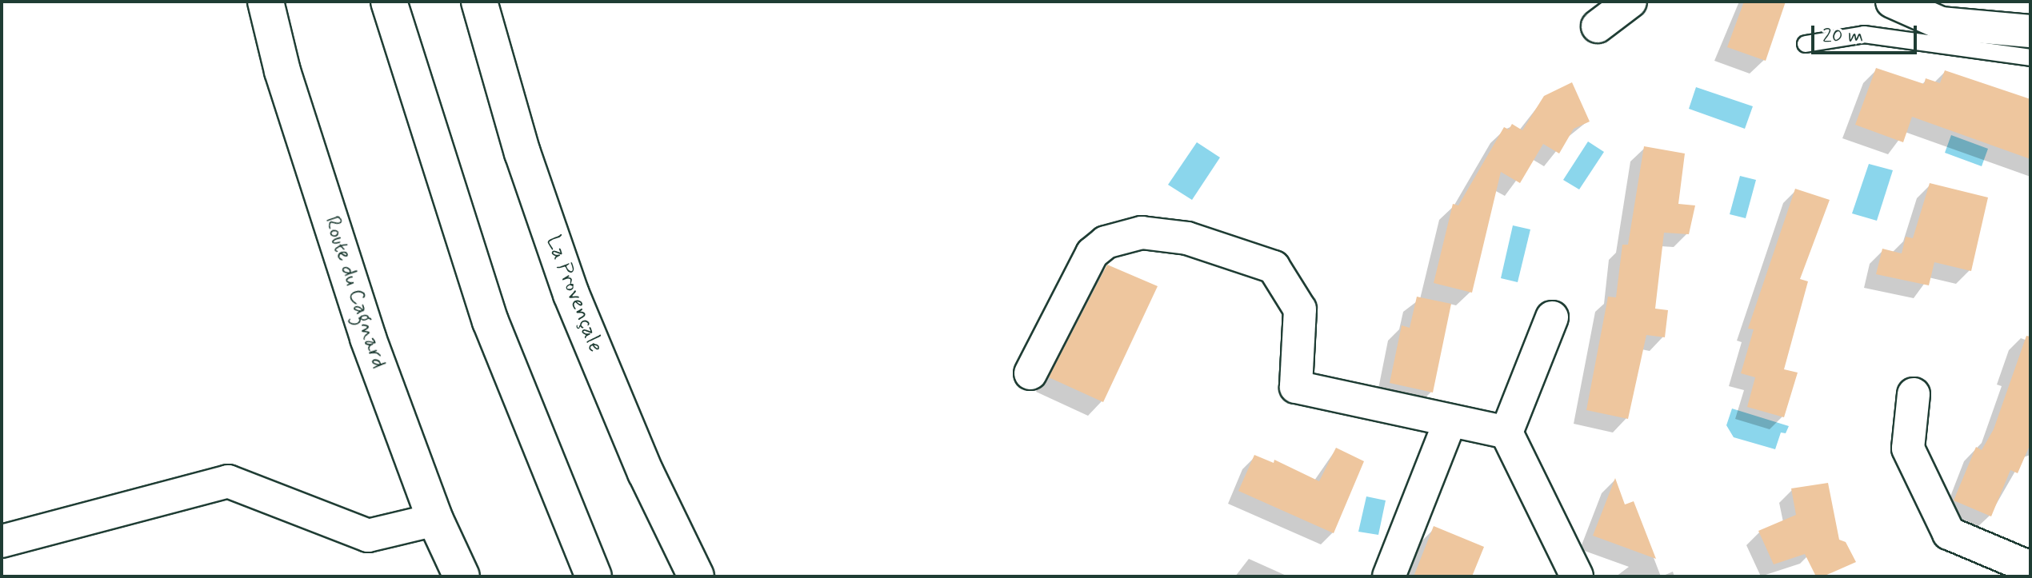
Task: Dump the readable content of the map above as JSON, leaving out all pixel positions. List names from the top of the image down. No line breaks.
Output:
{"streets":{"main road":["Route du Cagnard","La Provençale"]},"scale_bar":"20 m"}
